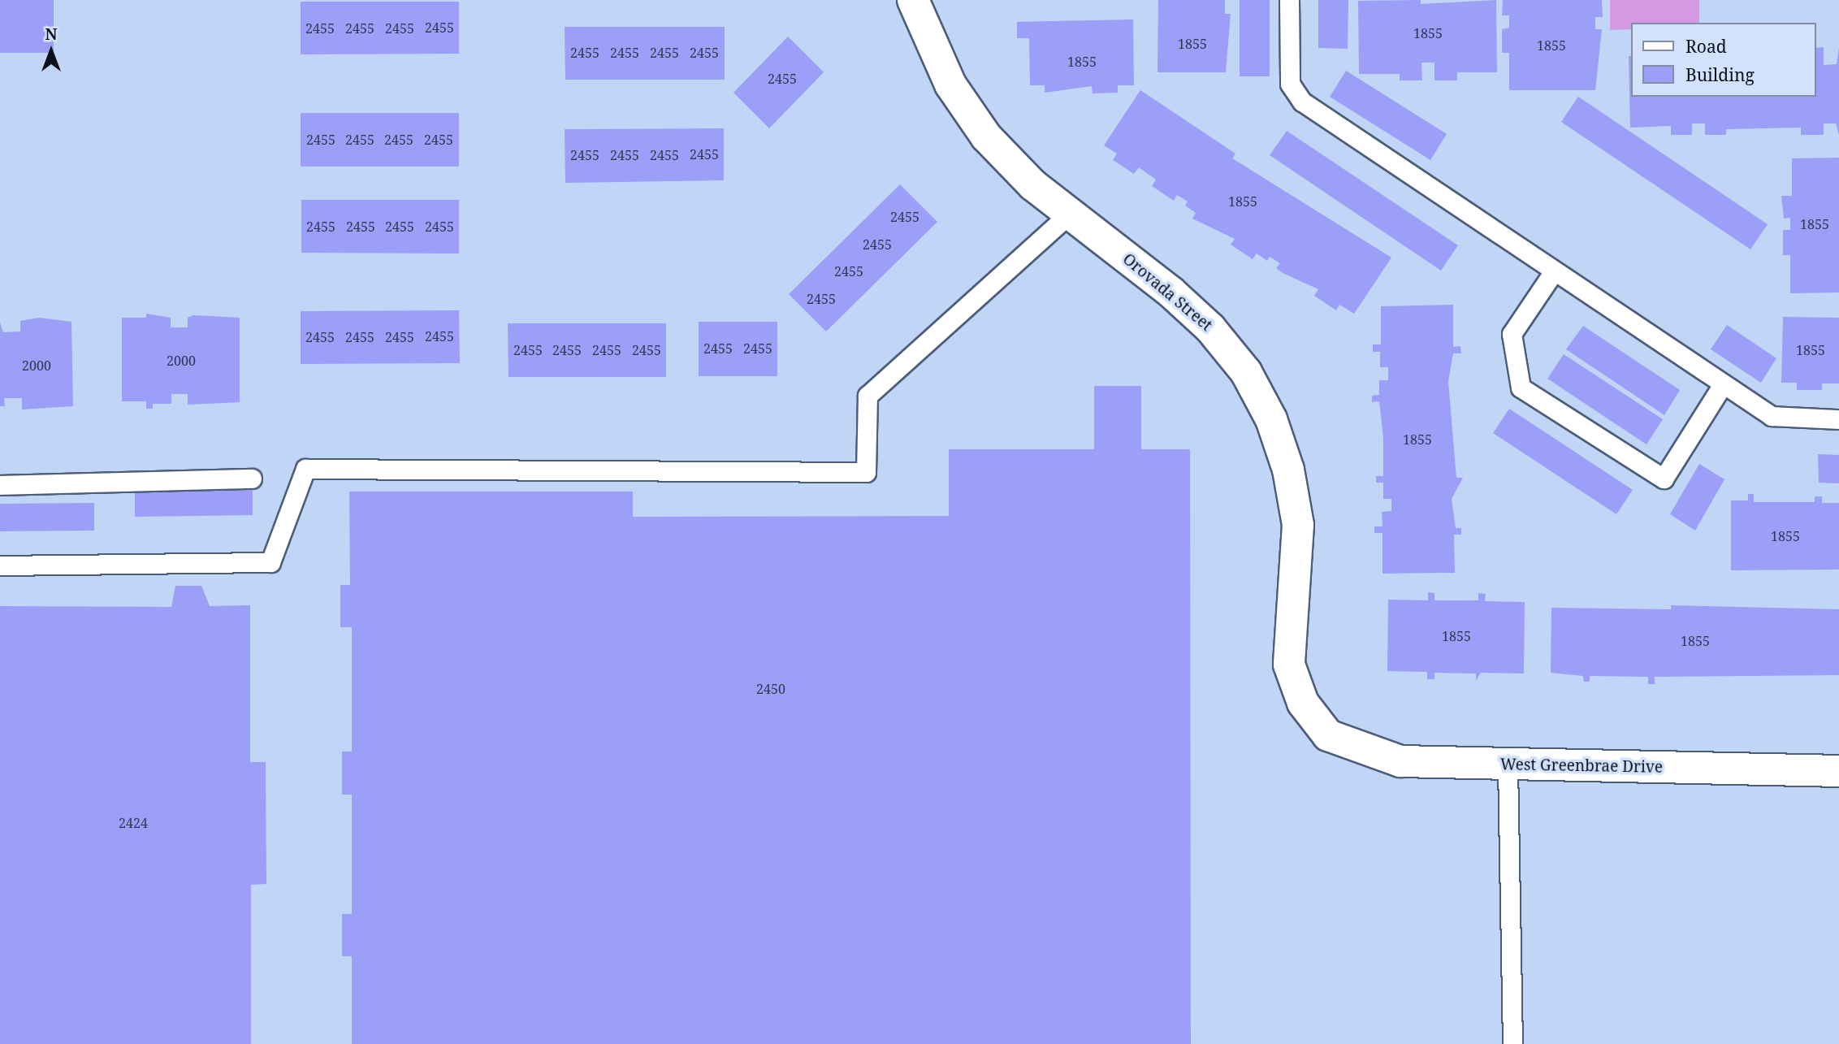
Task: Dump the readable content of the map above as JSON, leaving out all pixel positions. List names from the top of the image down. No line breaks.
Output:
{"streets":{"street":["Orovada Street","West Greenbrae Drive"]},"crossings":[["Orovada Street","West Greenbrae Drive"]],"house_numbers":["2455","2455","2455","2455","1855","1855","1855","2455","2455","2455","2455","1855","2455","2455","2455","2455","2455","2455","2455","2455","2455","1855","2455","1855","2455","2455","2455","2455","2455","2455","2455","2455","2455","2455","2455","2455","2455","2455","2455","2455","2455","1855","2000","2000","1855","1855","1855","1855","2450","2424"],"legend":["Road","Building"],"north":"top"}
